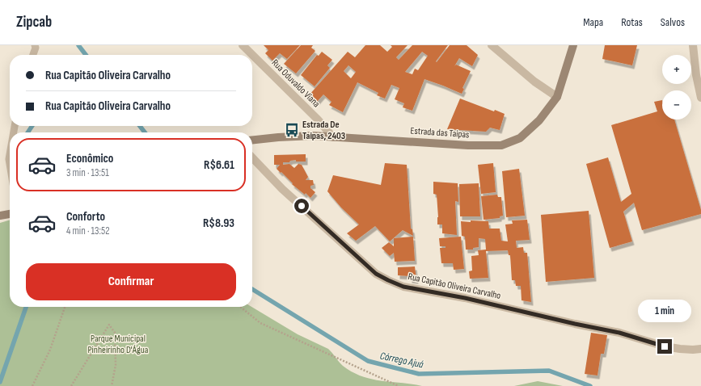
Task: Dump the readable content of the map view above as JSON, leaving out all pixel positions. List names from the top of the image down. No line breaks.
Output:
{"streets":{"main road":["Estrada das Taipas"],"street":["Rua Oduvaldo Viana","Rua Capitão Oliveira Carvalho"]},"crossings":[["Rua Oduvaldo Viana","Estrada das Taipas"]],"water":["Córrego Ajuá"],"parks":["Parque Municipal Pinheirinho D'Água"],"places":{"bus stop":["Estrada De Taipas, 2403"]},"page":{"header":"Zipcab","nav":["Mapa","Rotas","Salvos"],"map_buttons":["+","−"],"banner":["Rua Capitão Oliveira Carvalho","Rua Capitão Oliveira Carvalho"],"list":[{"name":"Econômico","note":"3 min · 13:51","value":"R$6.61"},{"name":"Conforto","note":"4 min · 13:52","value":"R$8.93"}],"buttons":"Confirmar","bubble":"1 min"}}
